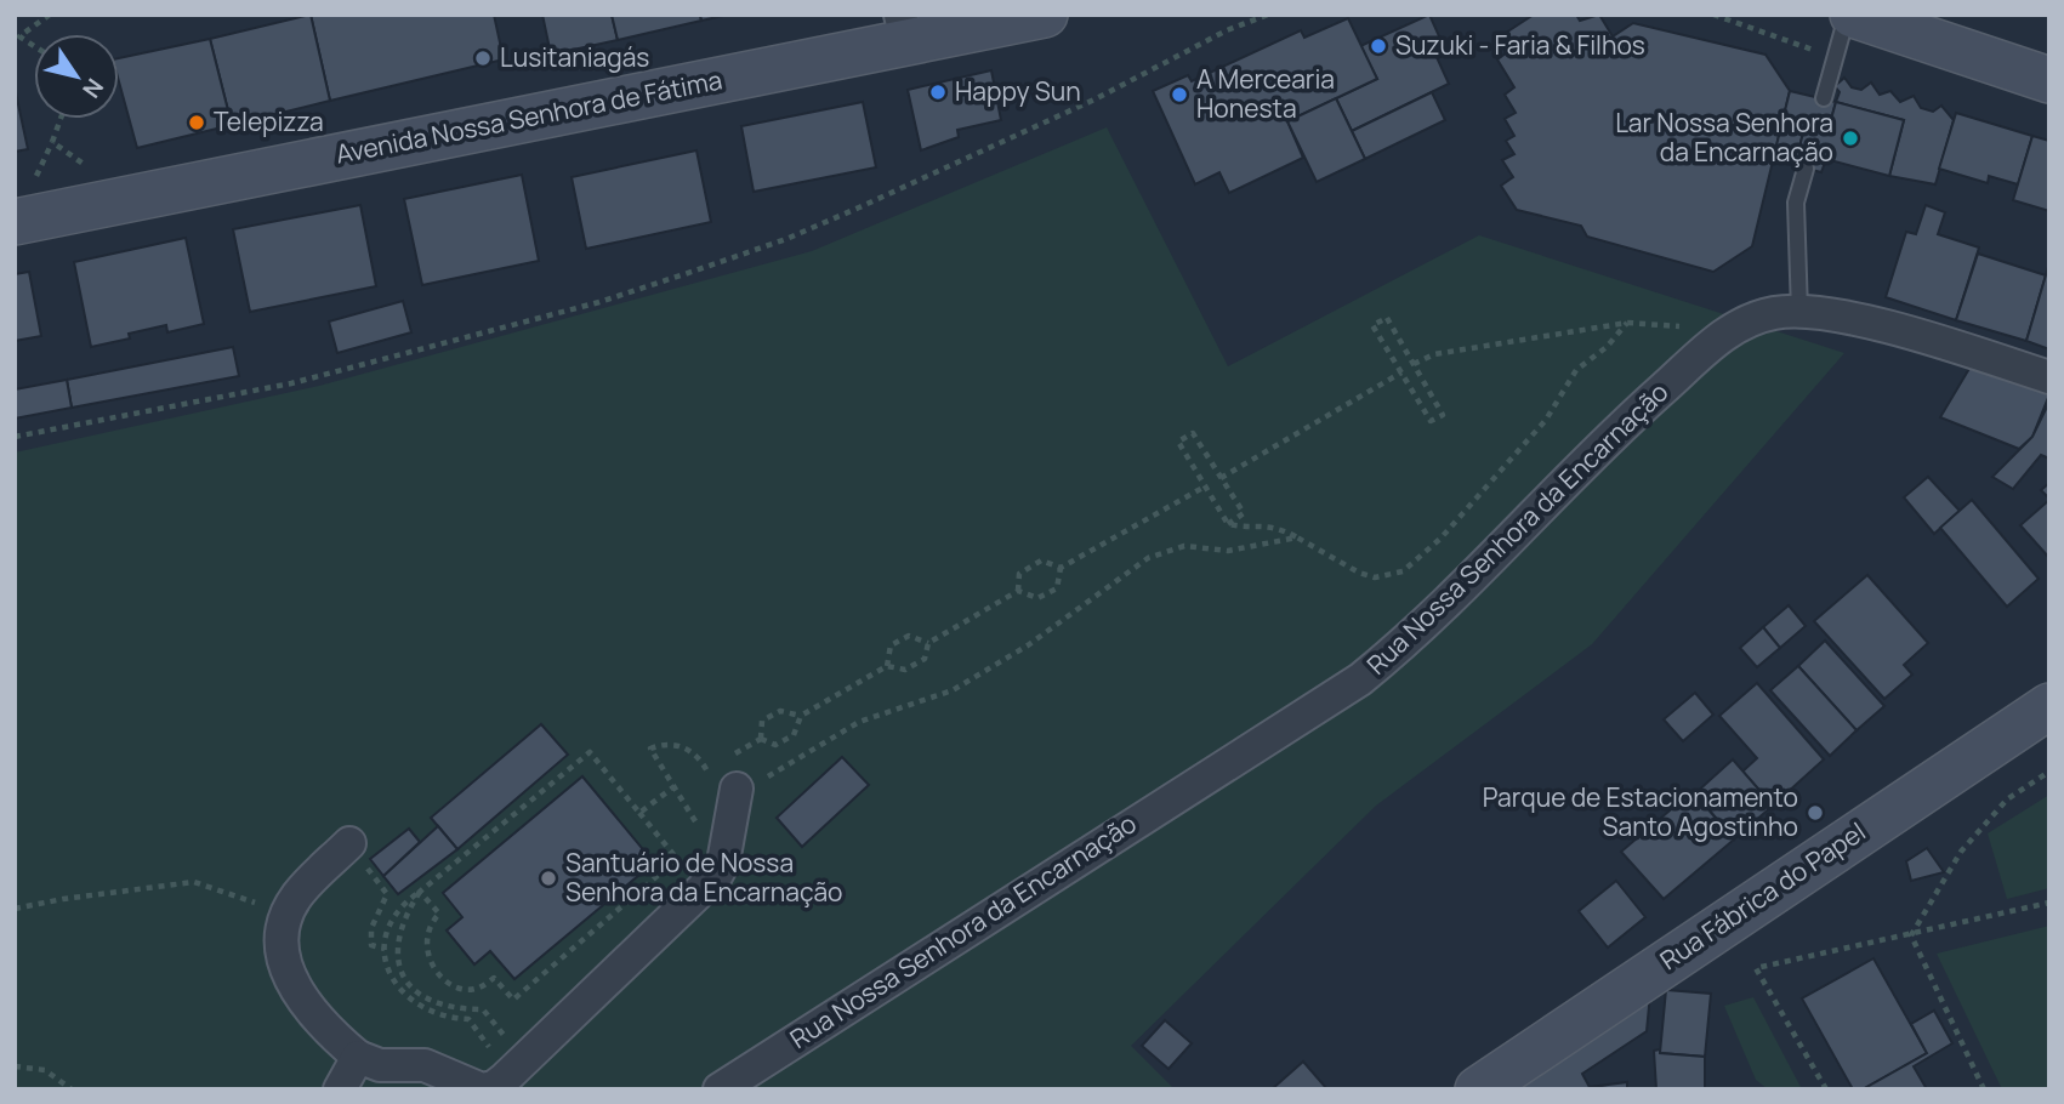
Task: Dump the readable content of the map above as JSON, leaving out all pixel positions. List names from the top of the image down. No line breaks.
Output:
{"streets":{"main road":["Avenida Nossa Senhora de Fátima","Rua Fábrica do Papel"],"street":["Rua Nossa Senhora da Encarnação"]},"places":["Suzuki - Faria & Filhos","Lusitaniagás","Happy Sun","A Mercearia Honesta","Telepizza","Lar Nossa Senhora da Encarnação","Parque de Estacionamento Santo Agostinho","Santuário de Nossa Senhora da Encarnação"],"north":"bottom right"}
